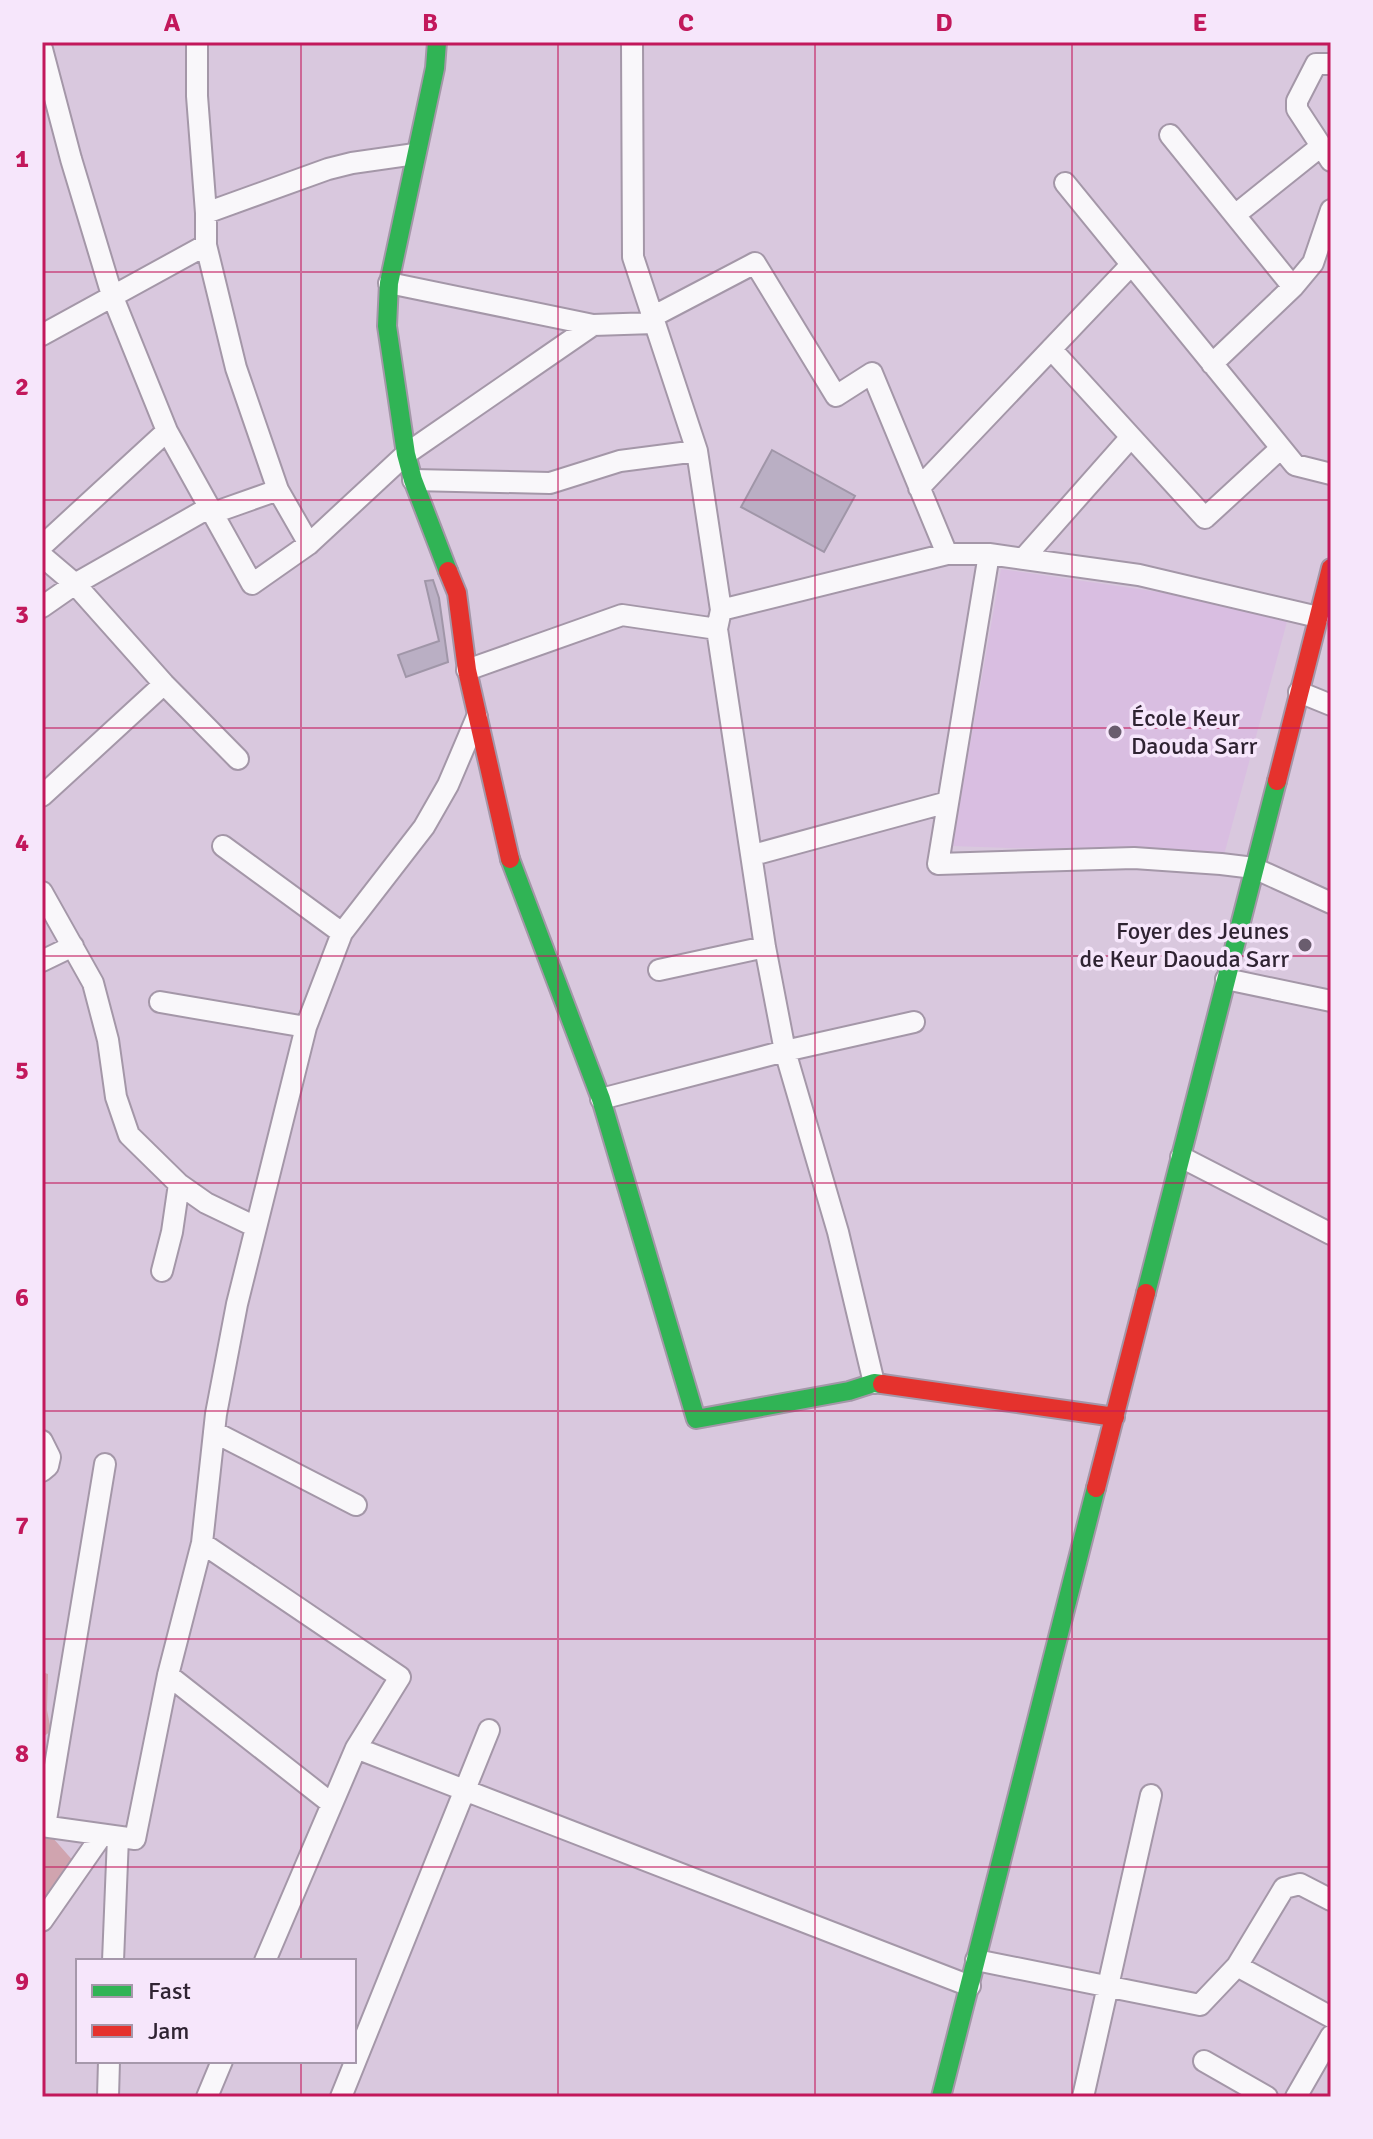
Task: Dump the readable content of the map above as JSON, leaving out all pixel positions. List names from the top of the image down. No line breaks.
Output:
{"places":["École Keur Daouda Sarr","Foyer des Jeunes de Keur Daouda Sarr"],"legend":["Fast","Jam"],"grid":{"columns":["A","B","C","D","E"],"rows":["1","2","3","4","5","6","7","8","9"]}}
